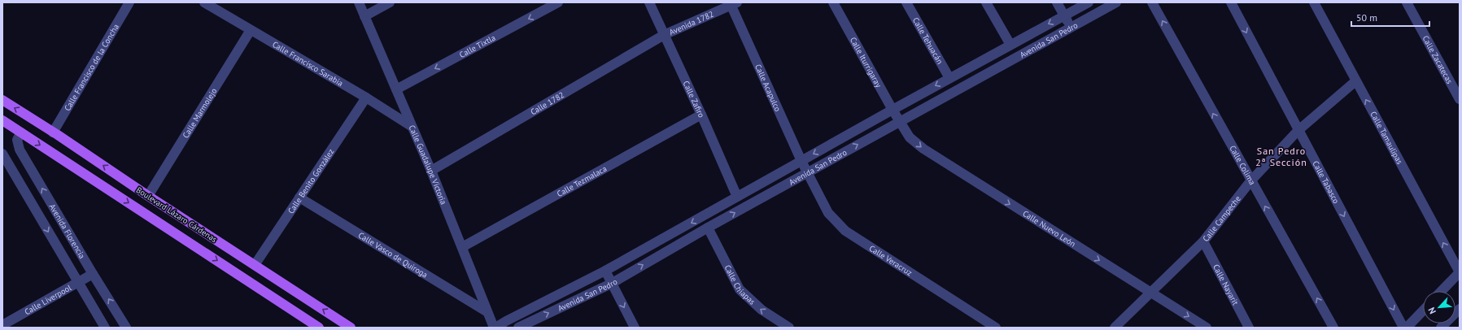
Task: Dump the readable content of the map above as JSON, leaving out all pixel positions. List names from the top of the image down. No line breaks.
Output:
{"streets":{"main road":["Boulevard Lázaro Cárdenas"],"street":["Avenida 1782","Avenida San Pedro","Calle Tehuacán","Calle Tixtla","Calle Zacatecas","Calle Iturrigaray","Calle Francisco Sarabia","Calle Francisco de la Concha","Calle Acapulco","Calle Zafiro","Calle 1782","Calle Marmolejo","Calle Tamaulipas","Calle Guadalupe Victoria","Calle Colima","Calle Tezmalaca","Calle Benito González","Calle Tabasco","Calle Campeche","Calle Nuevo León","Avenida Florencia","Calle Vasco de Quiroga","Calle Veracruz","Calle Chiapas","Calle Nayarit","Calle Liverpool"]},"crossings":[["Avenida 1782","Calle Acapulco"],["Avenida 1782","Calle Zafiro"],["Avenida 1782","Calle 1782"],["Avenida San Pedro","Calle Tehuacán"],["Avenida San Pedro","Calle Iturrigaray"],["Avenida San Pedro","Calle Acapulco"],["Avenida San Pedro","Calle Zafiro"],["Avenida San Pedro","Calle Guadalupe Victoria"],["Avenida San Pedro","Calle Nuevo León"],["Avenida San Pedro","Calle Veracruz"],["Avenida San Pedro","Calle Chiapas"],["Calle Tixtla","Calle Guadalupe Victoria"],["Calle Iturrigaray","Calle Nuevo León"],["Calle Francisco Sarabia","Calle Marmolejo"],["Calle Francisco Sarabia","Calle Guadalupe Victoria"],["Calle Francisco Sarabia","Calle Benito González"],["Calle Francisco de la Concha","Boulevard Lázaro Cárdenas"],["Calle Acapulco","Calle Veracruz"],["Calle Zafiro","Calle 1782"],["Calle Zafiro","Calle Tezmalaca"],["Calle 1782","Calle Guadalupe Victoria"],["Calle Marmolejo","Boulevard Lázaro Cárdenas"],["Calle Tamaulipas","Calle Campeche"],["Calle Guadalupe Victoria","Calle Tezmalaca"],["Calle Guadalupe Victoria","Calle Vasco de Quiroga"],["Calle Colima","Calle Campeche"],["Calle Benito González","Boulevard Lázaro Cárdenas"],["Calle Benito González","Calle Vasco de Quiroga"],["Calle Tabasco","Calle Campeche"],["Boulevard Lázaro Cárdenas","Avenida Florencia"],["Calle Campeche","Calle Nuevo León"],["Calle Campeche","Calle Nayarit"],["Avenida Florencia","Calle Liverpool"]],"one_way":["Calle Tixtla","Calle Tamaulipas","Calle Colima","Calle Tabasco","Calle Nuevo León","Calle Chiapas"],"districts":["San Pedro 2ª Sección"],"scale_bar":"50 m","north":"bottom left"}
